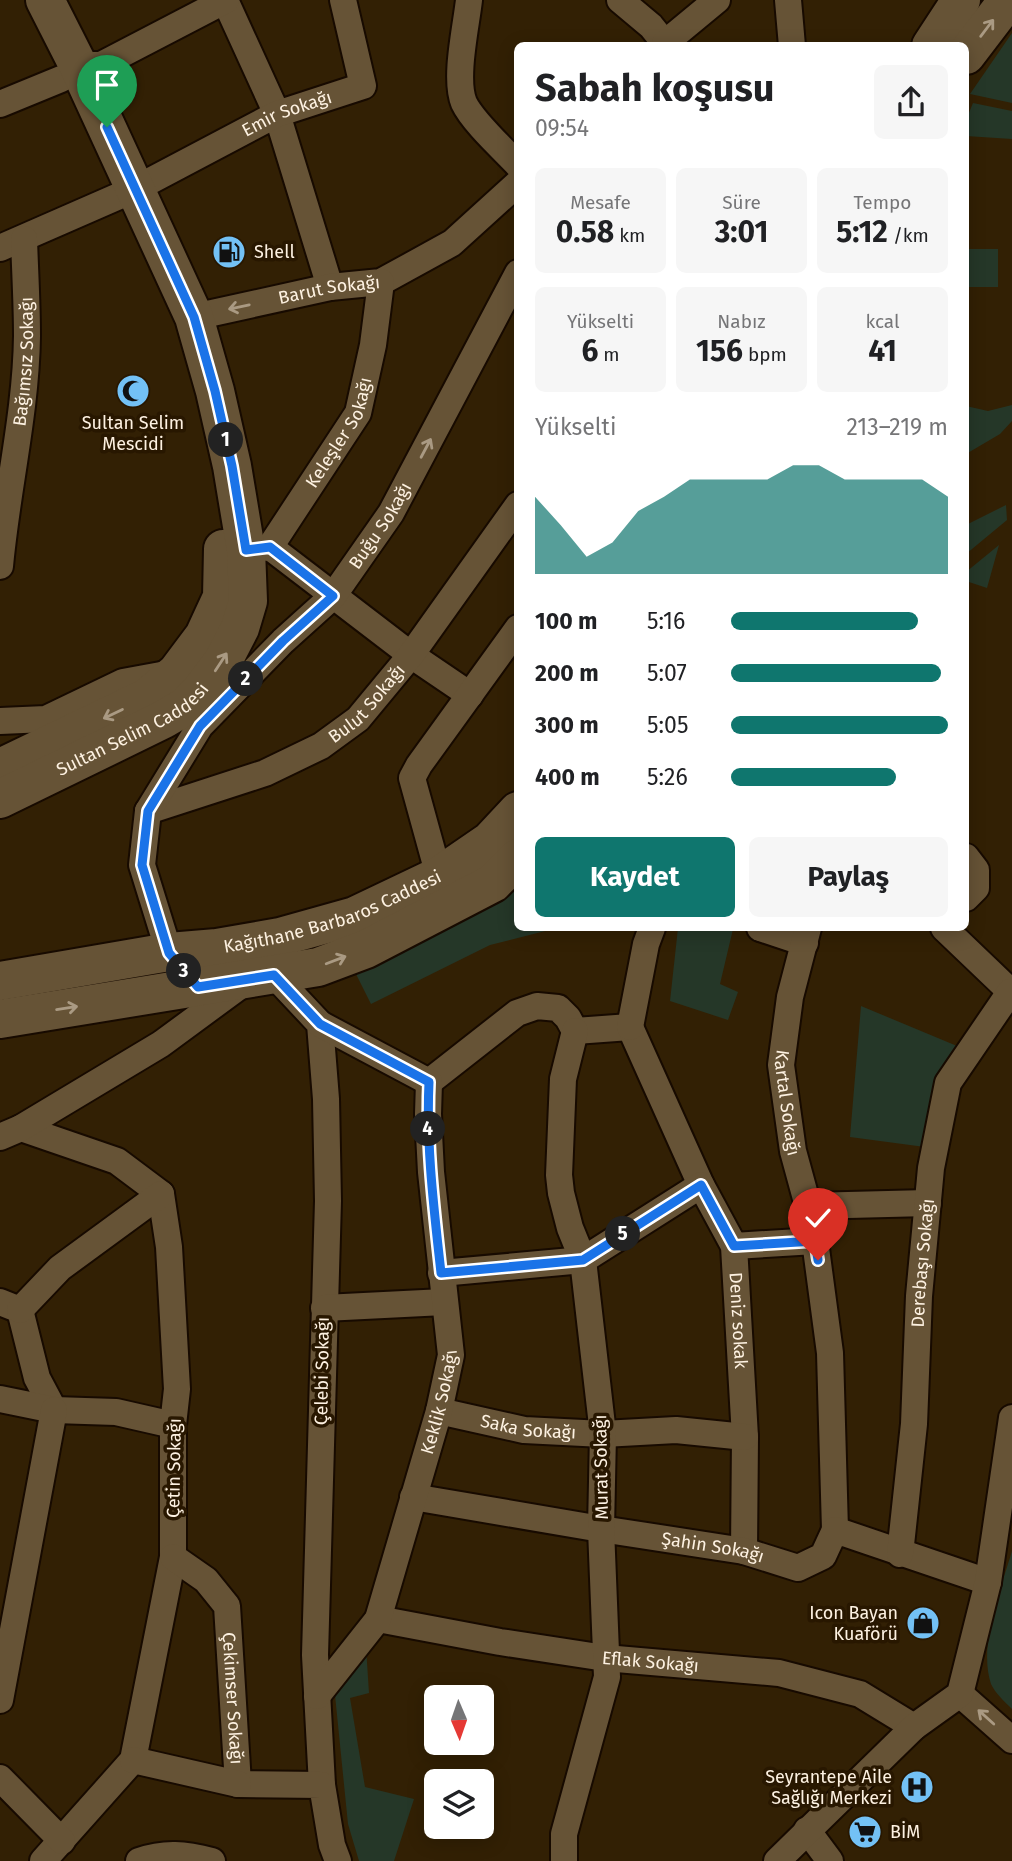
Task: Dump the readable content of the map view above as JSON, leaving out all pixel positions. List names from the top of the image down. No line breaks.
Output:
{"streets":{"main road":["Sultan Selim Caddesi","Kağıthane Barbaros Caddesi"],"street":["Emir Sokağı","Barut Sokağı","Bağımsız Sokağı","Keleşler Sokağı","Buğu Sokağı","Bulut Sokağı","Kartal Sokağı","Derebaşı Sokağı","Deniz sokak","Çelebi Sokağı","Keklik Sokağı","Saka Sokağı","Murat Sokağı","Çetin Sokağı","Şahin Sokağı","Eflak Sokağı","Çekimser Sokağı"]},"crossings":[["Emir Sokağı","Bağımsız Sokağı"],["Emir Sokağı","Sultan Selim Caddesi"],["Barut Sokağı","Keleşler Sokağı"],["Barut Sokağı","Sultan Selim Caddesi"],["Keleşler Sokağı","Sultan Selim Caddesi"],["Buğu Sokağı","Bulut Sokağı"],["Kartal Sokağı","Şahin Sokağı"],["Deniz sokak","Saka Sokağı"],["Deniz sokak","Şahin Sokağı"],["Çelebi Sokağı","Keklik Sokağı"],["Çelebi Sokağı","Çekimser Sokağı"],["Keklik Sokağı","Saka Sokağı"],["Keklik Sokağı","Şahin Sokağı"],["Keklik Sokağı","Eflak Sokağı"],["Saka Sokağı","Murat Sokağı"],["Murat Sokağı","Şahin Sokağı"],["Murat Sokağı","Eflak Sokağı"],["Çetin Sokağı","Çekimser Sokağı"]],"one_way":["Barut Sokağı","Buğu Sokağı"],"places":{"fuel station":["Shell"],"mosque":["Sultan Selim Mescidi"],"shop":["Icon Bayan Kuaförü"],"hospital":["Seyrantepe Aile Sağlığı Merkezi"],"supermarket":["BİM"]},"north":"bottom","page":{"heading":["Sabah koşusu","09:54"],"stats":[["Mesafe","0.58 km"],["Süre","3:01"],["Tempo","5:12 /km"],["Yükselti","6 m"],["Nabız","156 bpm"],["kcal","41"]],"chart":["Yükselti","213–219 m"],"pins":["1","2","3","4","5"],"list":[{"name":"100 m","note":"5:16"},{"name":"200 m","note":"5:07"},{"name":"300 m","note":"5:05"},{"name":"400 m","note":"5:26"}],"buttons":["Kaydet","Paylaş"]}}
